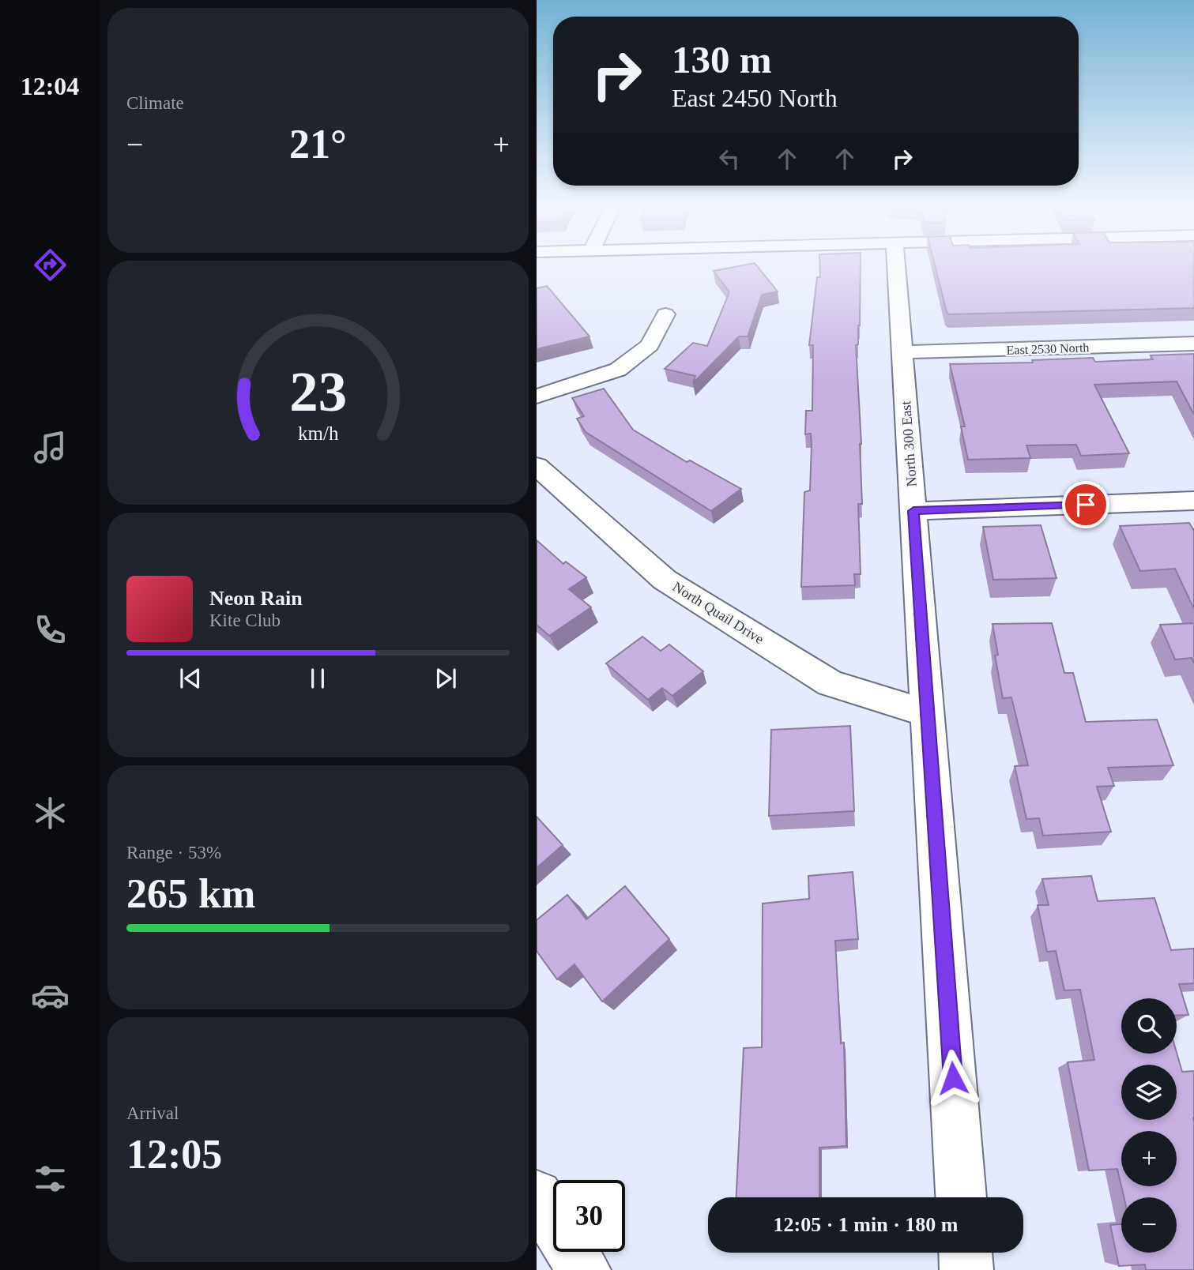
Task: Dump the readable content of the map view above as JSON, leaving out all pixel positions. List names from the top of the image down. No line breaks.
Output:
{"streets":{"street":["East 2530 North","North 300 East","North Quail Drive"]},"crossings":[["East 2530 North","North 300 East"],["North 300 East","North Quail Drive"]],"page":{"tabs":"12:04","tile":["Climate",["Range · 53%","265 km"],["Arrival","12:05"]],"turn":["130 m","East 2450 North"],"heat":["−","21°","+"],"song":["Neon Rain","Kite Club"],"map_buttons":["+","−"],"limit":"30","trip":"12:05 · 1 min · 180 m","gauge":["23","km/h"]}}
